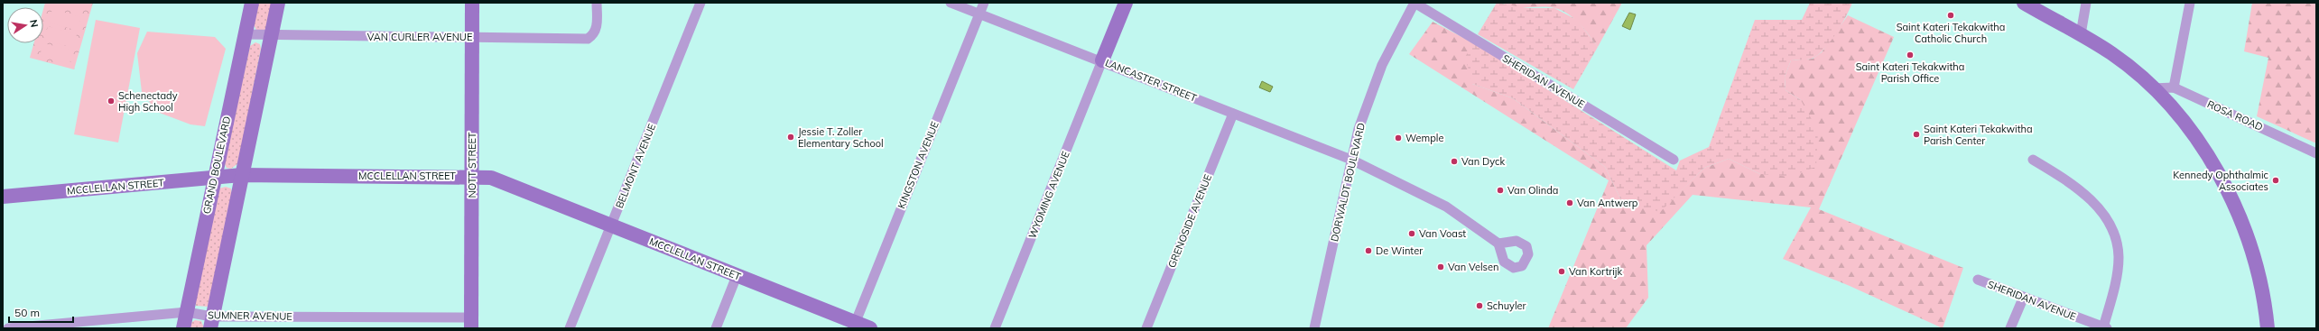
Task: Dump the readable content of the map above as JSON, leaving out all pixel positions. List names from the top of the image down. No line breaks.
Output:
{"streets":{"street":["VAN CURLER AVENUE","LANCASTER STREET","SHERIDAN AVENUE","ROSA ROAD","GRAND BOULEVARD","NOTT STREET","KINGSTON AVENUE","BELMONT AVENUE","MCCLELLAN STREET","DORWALDT BOULEVARD","WYOMING AVENUE","GRENOSIDE AVENUE","SUMNER AVENUE"]},"crossings":[["VAN CURLER AVENUE","GRAND BOULEVARD"],["VAN CURLER AVENUE","NOTT STREET"],["LANCASTER STREET","KINGSTON AVENUE"],["LANCASTER STREET","DORWALDT BOULEVARD"],["LANCASTER STREET","WYOMING AVENUE"],["LANCASTER STREET","GRENOSIDE AVENUE"],["SHERIDAN AVENUE","DORWALDT BOULEVARD"],["GRAND BOULEVARD","MCCLELLAN STREET"],["GRAND BOULEVARD","SUMNER AVENUE"],["NOTT STREET","MCCLELLAN STREET"],["NOTT STREET","SUMNER AVENUE"],["KINGSTON AVENUE","MCCLELLAN STREET"],["BELMONT AVENUE","MCCLELLAN STREET"]],"places":["Saint Kateri Tekakwitha Catholic Church","Saint Kateri Tekakwitha Parish Office","Schenectady High School","Saint Kateri Tekakwitha Parish Center","Jessie T. Zoller Elementary School","Wemple","Van Dyck","Kennedy Ophthalmic Associates","Van Olinda","Van Antwerp","Van Voast","De Winter","Van Velsen","Van Kortrijk","Schuyler"],"scale_bar":"50 m","north":"right"}
